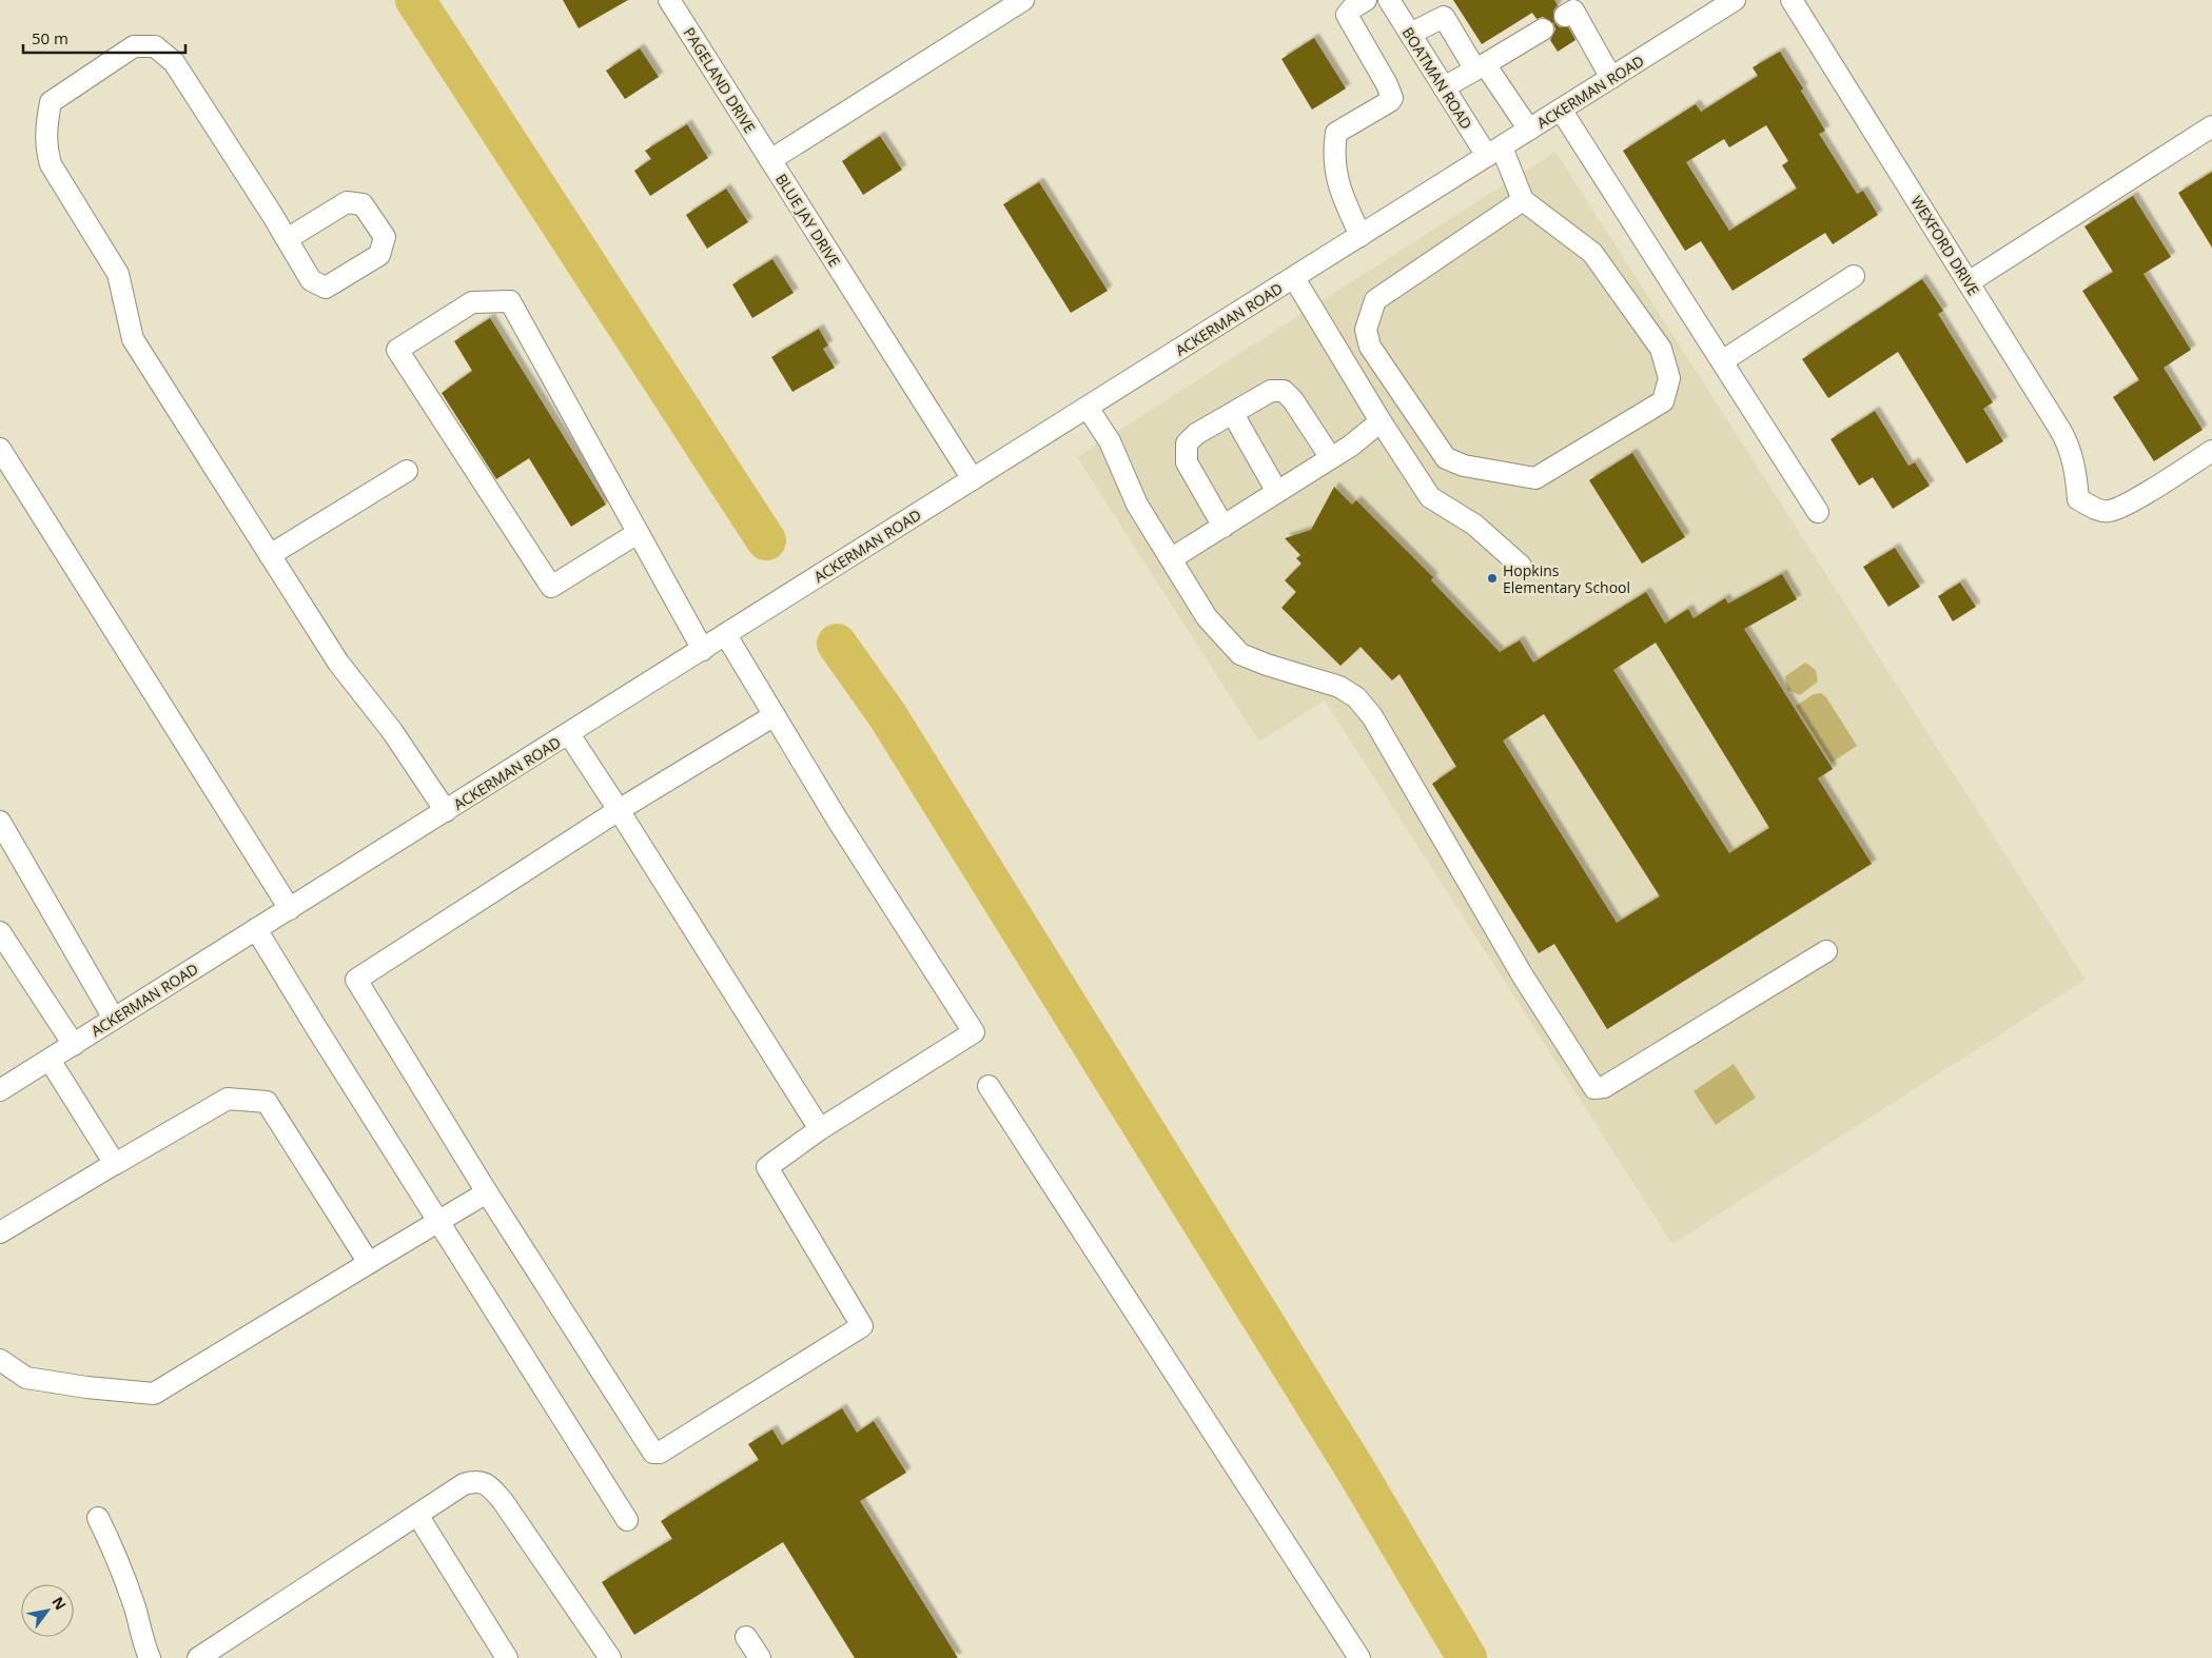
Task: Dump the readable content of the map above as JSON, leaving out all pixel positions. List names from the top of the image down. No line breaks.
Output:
{"streets":{"street":["BOATMAN ROAD","PAGELAND DRIVE","ACKERMAN ROAD","BLUE JAY DRIVE","WEXFORD DRIVE"]},"crossings":[["BOATMAN ROAD","ACKERMAN ROAD"],["PAGELAND DRIVE","BLUE JAY DRIVE"],["ACKERMAN ROAD","BLUE JAY DRIVE"]],"places":["Hopkins Elementary School"],"scale_bar":"50 m","north":"top right"}
